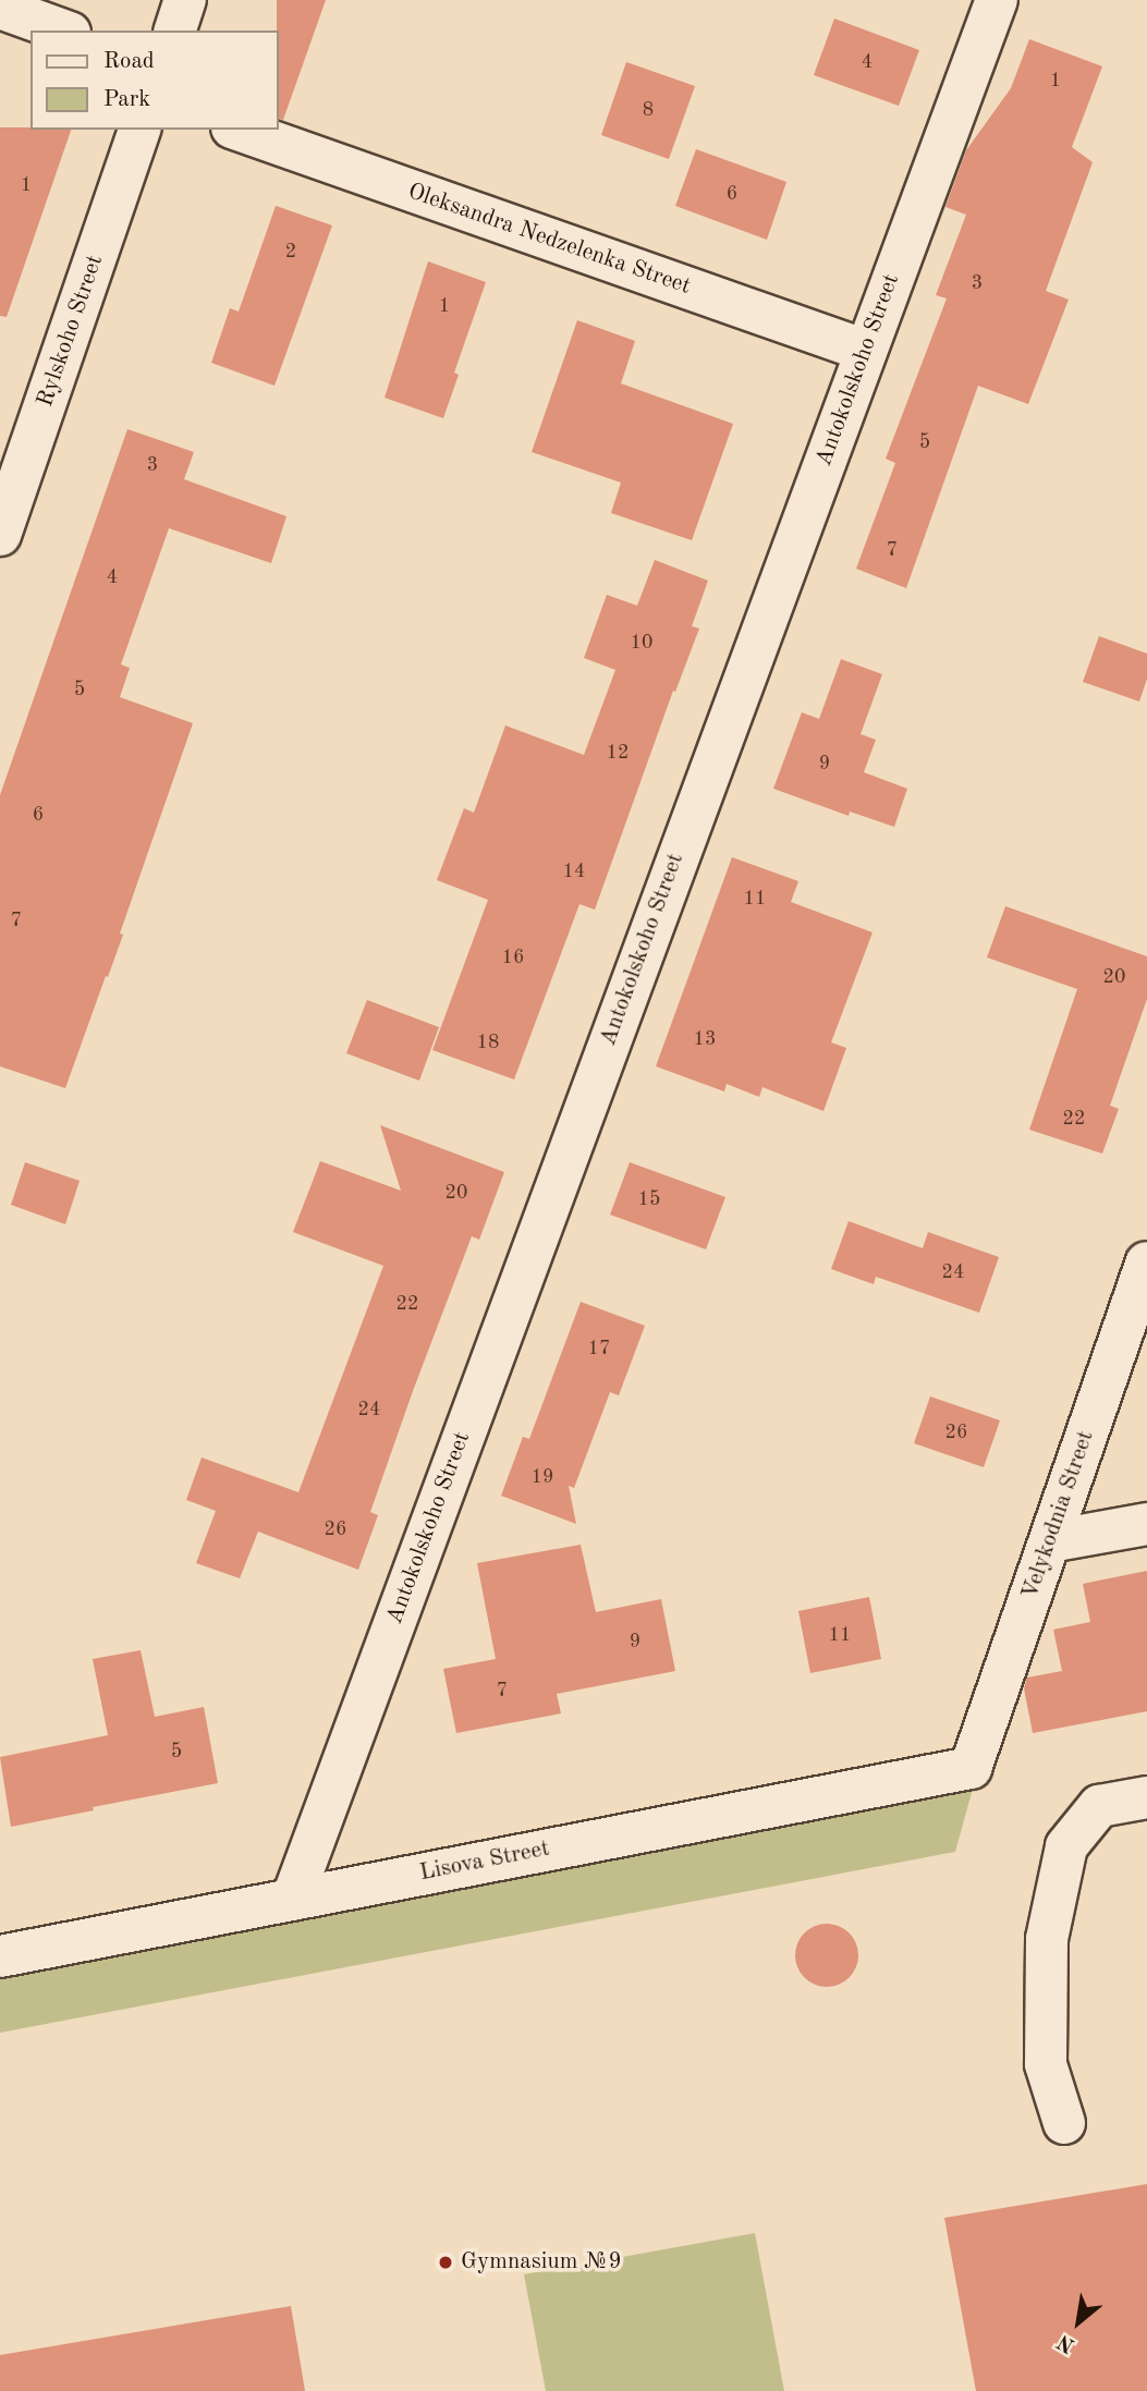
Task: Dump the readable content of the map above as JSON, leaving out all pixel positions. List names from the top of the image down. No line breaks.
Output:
{"streets":{"street":["Oleksandra Nedzelenka Street","Rylskoho Street","Antokolskoho Street","Velykodnia Street","Lisova Street"]},"crossings":[["Oleksandra Nedzelenka Street","Antokolskoho Street"],["Antokolskoho Street","Lisova Street"],["Velykodnia Street","Lisova Street"]],"places":["Gymnasium №9"],"house_numbers":["4","1","8","1","6","2","3","1","5","3","7","4","10","5","12","9","6","14","11","7","16","20","13","18","22","20","15","24","22","17","24","26","19","26","11","9","7","5"],"legend":["Road","Park"],"north":"bottom left"}
